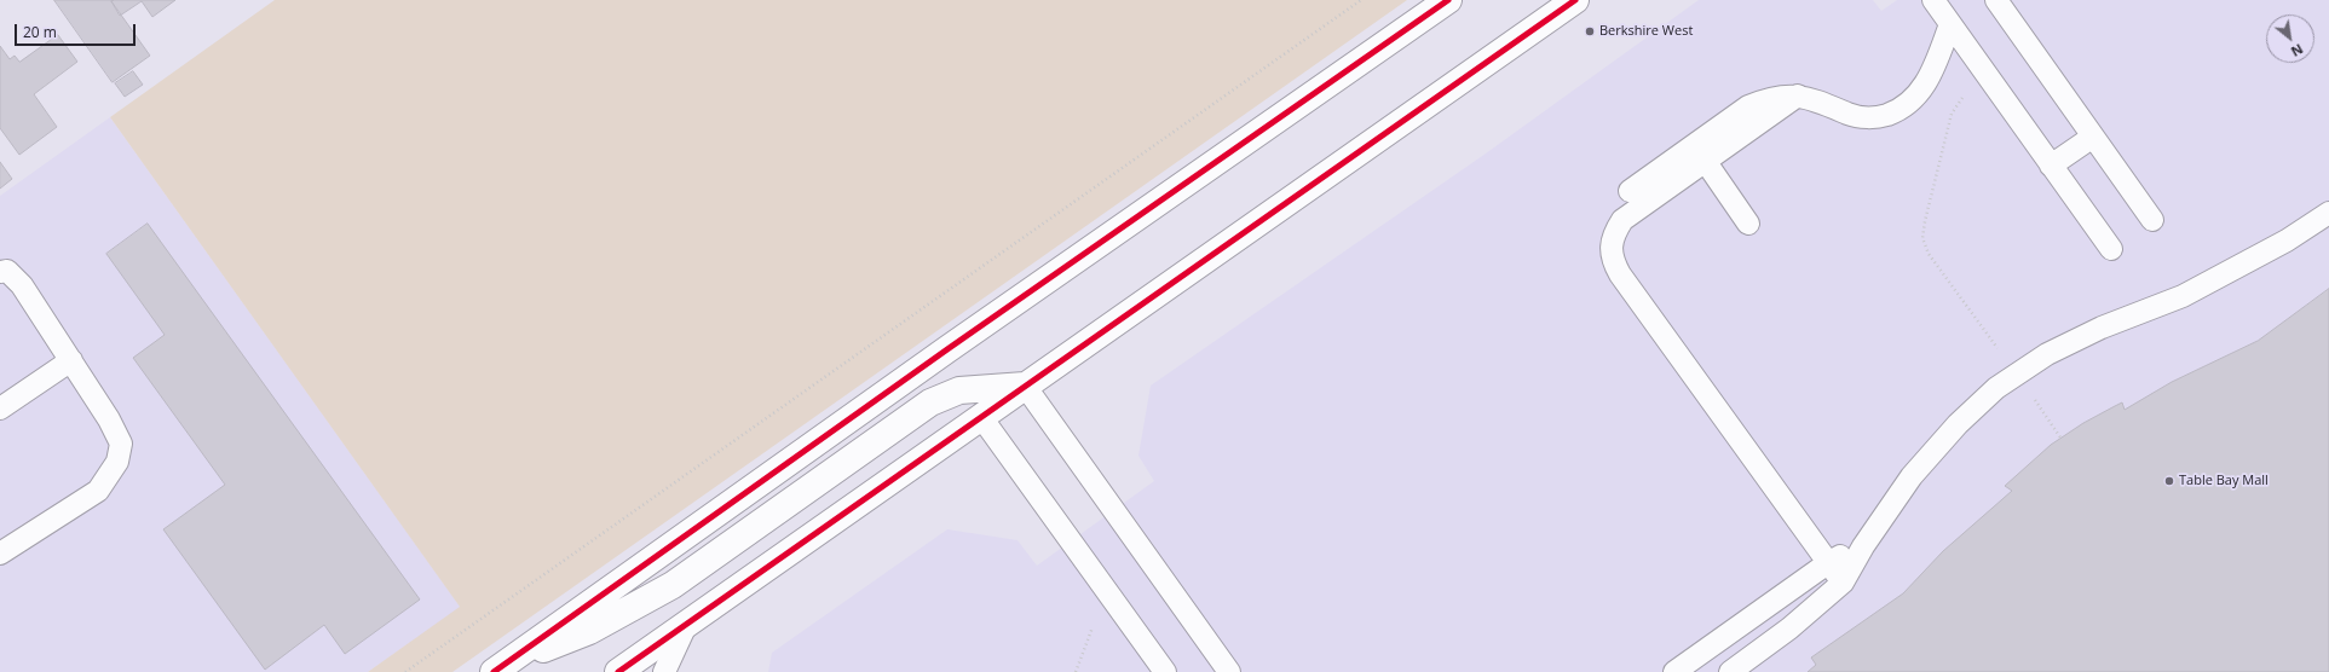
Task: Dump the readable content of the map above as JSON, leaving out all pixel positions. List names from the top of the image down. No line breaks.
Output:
{"places":["Berkshire West","Table Bay Mall"],"scale_bar":"20 m","north":"bottom right"}
